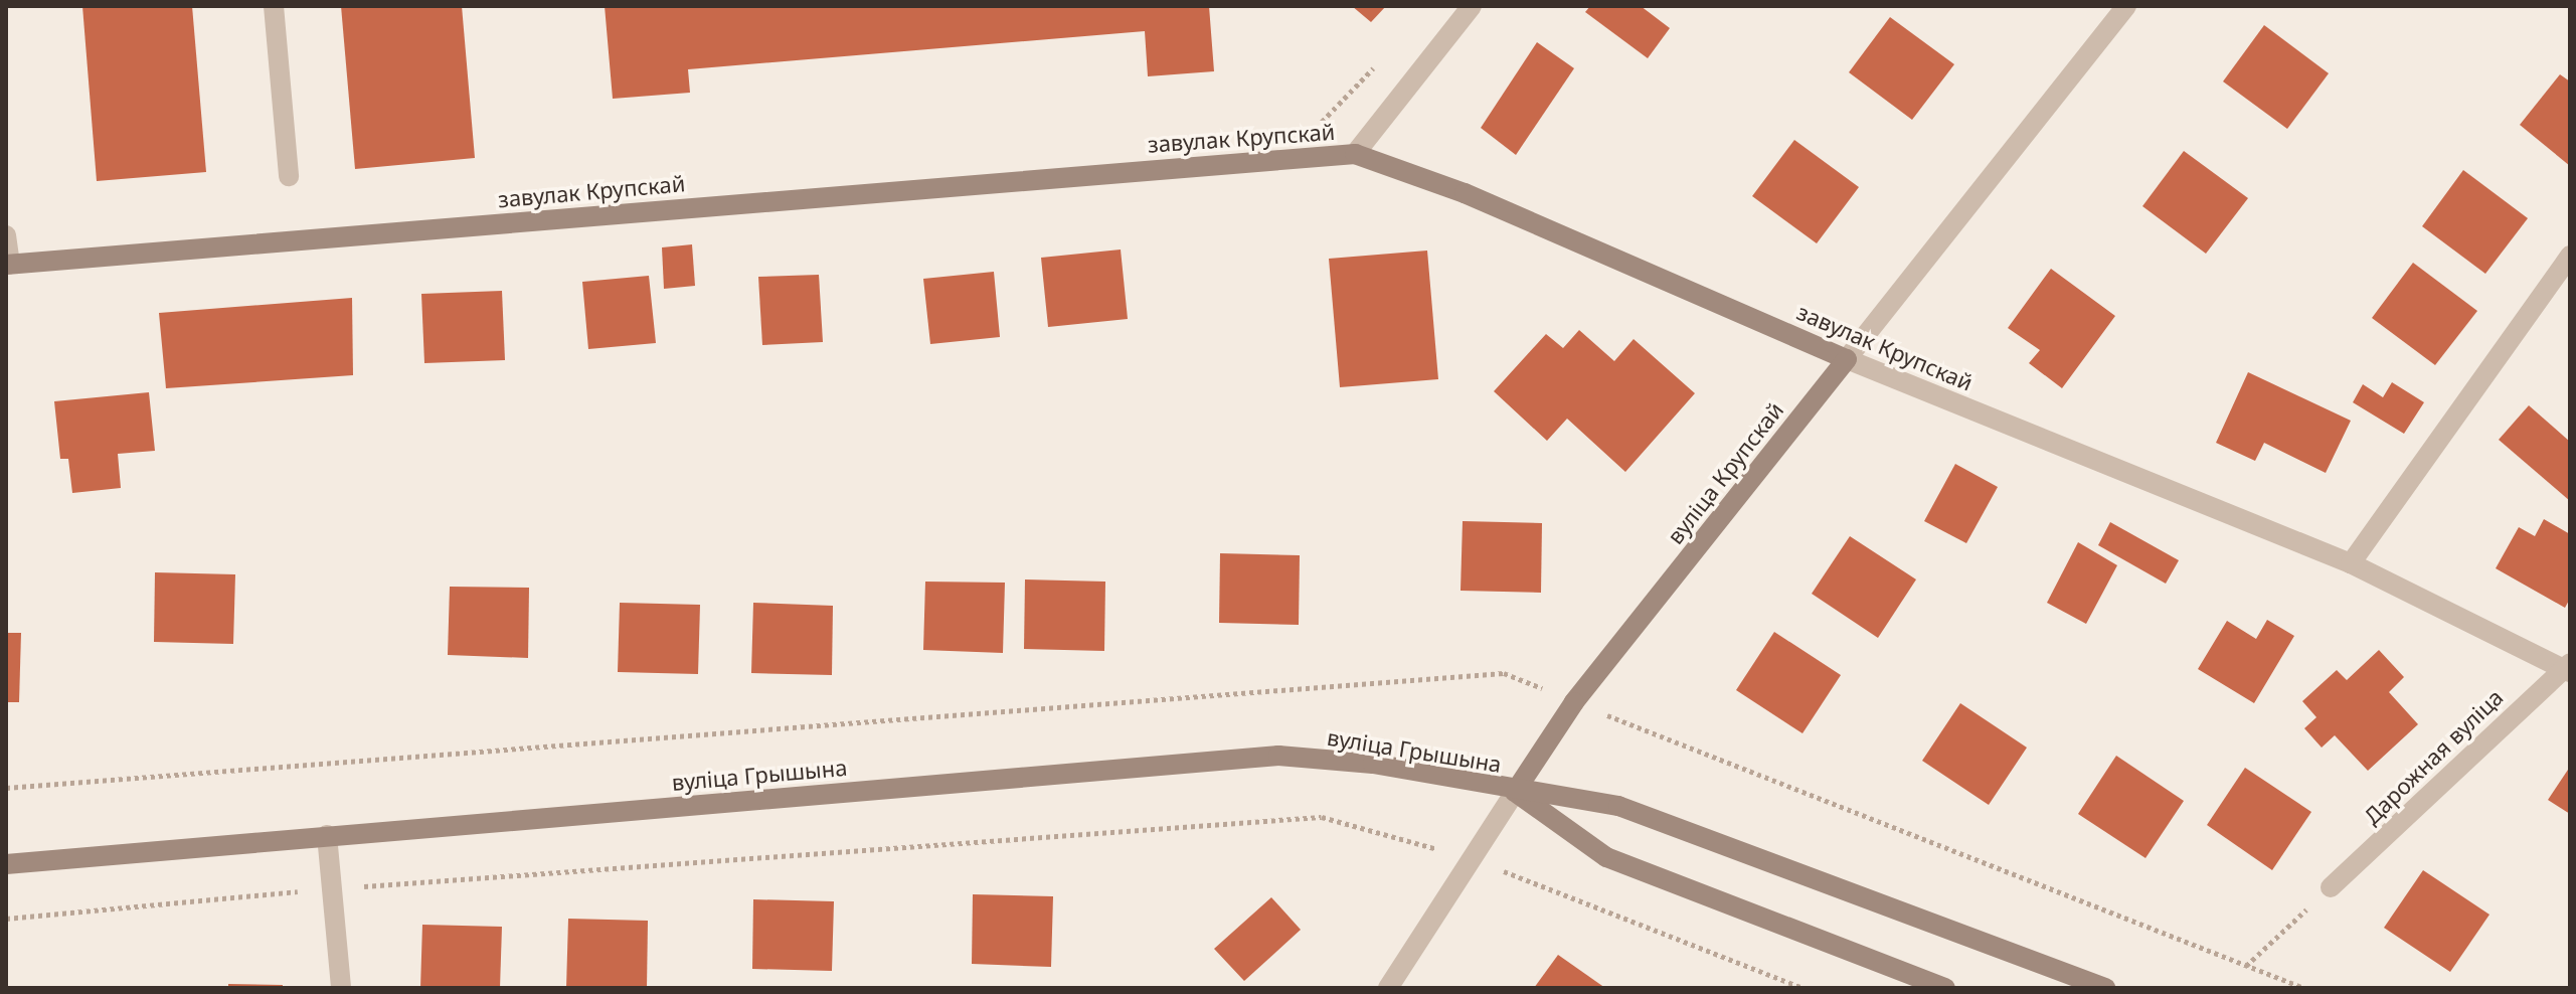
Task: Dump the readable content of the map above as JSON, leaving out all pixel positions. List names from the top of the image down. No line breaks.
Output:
{"streets":{"main road":["завулак Крупскай","вуліца Крупскай","вуліца Грышына"],"street":["Дарожная вуліца"]},"crossings":[["завулак Крупскай","вуліца Крупскай"],["завулак Крупскай","Дарожная вуліца"],["вуліца Крупскай","вуліца Грышына"]]}
